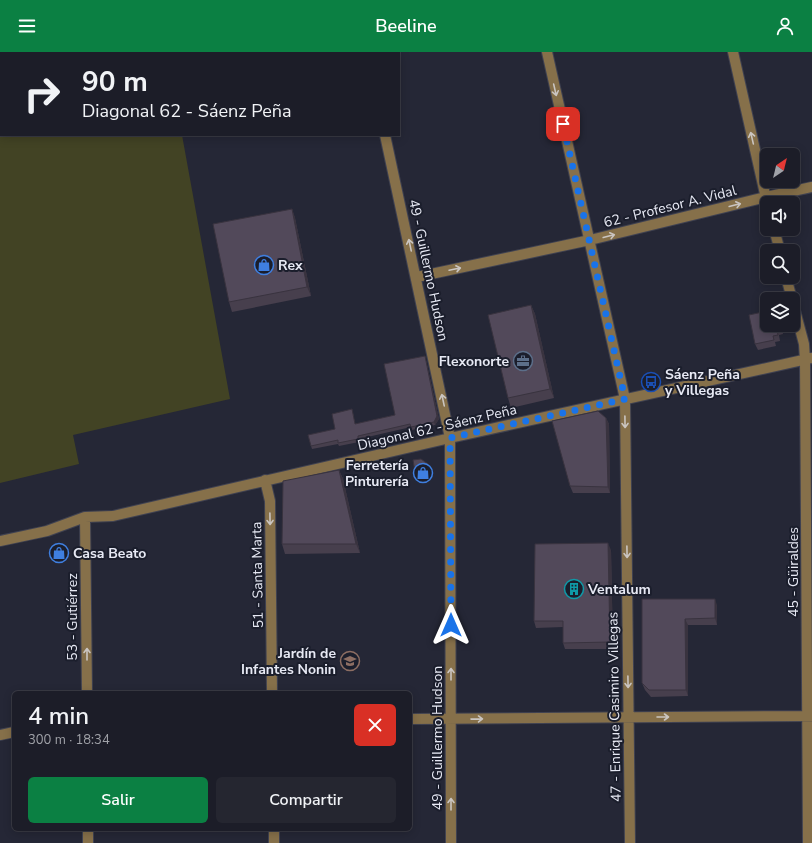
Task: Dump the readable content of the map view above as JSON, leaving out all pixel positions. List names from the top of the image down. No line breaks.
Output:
{"streets":{"street":["62 - Profesor A. Vidal","49 - Guillermo Hudson","Diagonal 62 - Sáenz Peña","45 - Güiraldes","51 - Santa Marta","53 - Gutiérrez","47 - Enrique Casimiro Villegas"]},"crossings":[["62 - Profesor A. Vidal","49 - Guillermo Hudson"],["62 - Profesor A. Vidal","47 - Enrique Casimiro Villegas"],["49 - Guillermo Hudson","Diagonal 62 - Sáenz Peña"],["Diagonal 62 - Sáenz Peña","45 - Güiraldes"],["Diagonal 62 - Sáenz Peña","51 - Santa Marta"],["Diagonal 62 - Sáenz Peña","53 - Gutiérrez"],["Diagonal 62 - Sáenz Peña","47 - Enrique Casimiro Villegas"]],"one_way":["62 - Profesor A. Vidal","49 - Guillermo Hudson","51 - Santa Marta","53 - Gutiérrez","47 - Enrique Casimiro Villegas"],"places":{"shop":["Rex","Ferretería Pinturería","Casa Beato"],"office":["Flexonorte"],"bus stop":["Sáenz Peña y Villegas"],"building":["Ventalum"],"school or university":["Jardín de Infantes Nonin"]},"north":"top right","page":{"header":"Beeline","turn":["90 m","Diagonal 62 - Sáenz Peña"],"heading":["4 min","300 m · 18:34"],"buttons":["Salir","Compartir"]}}
